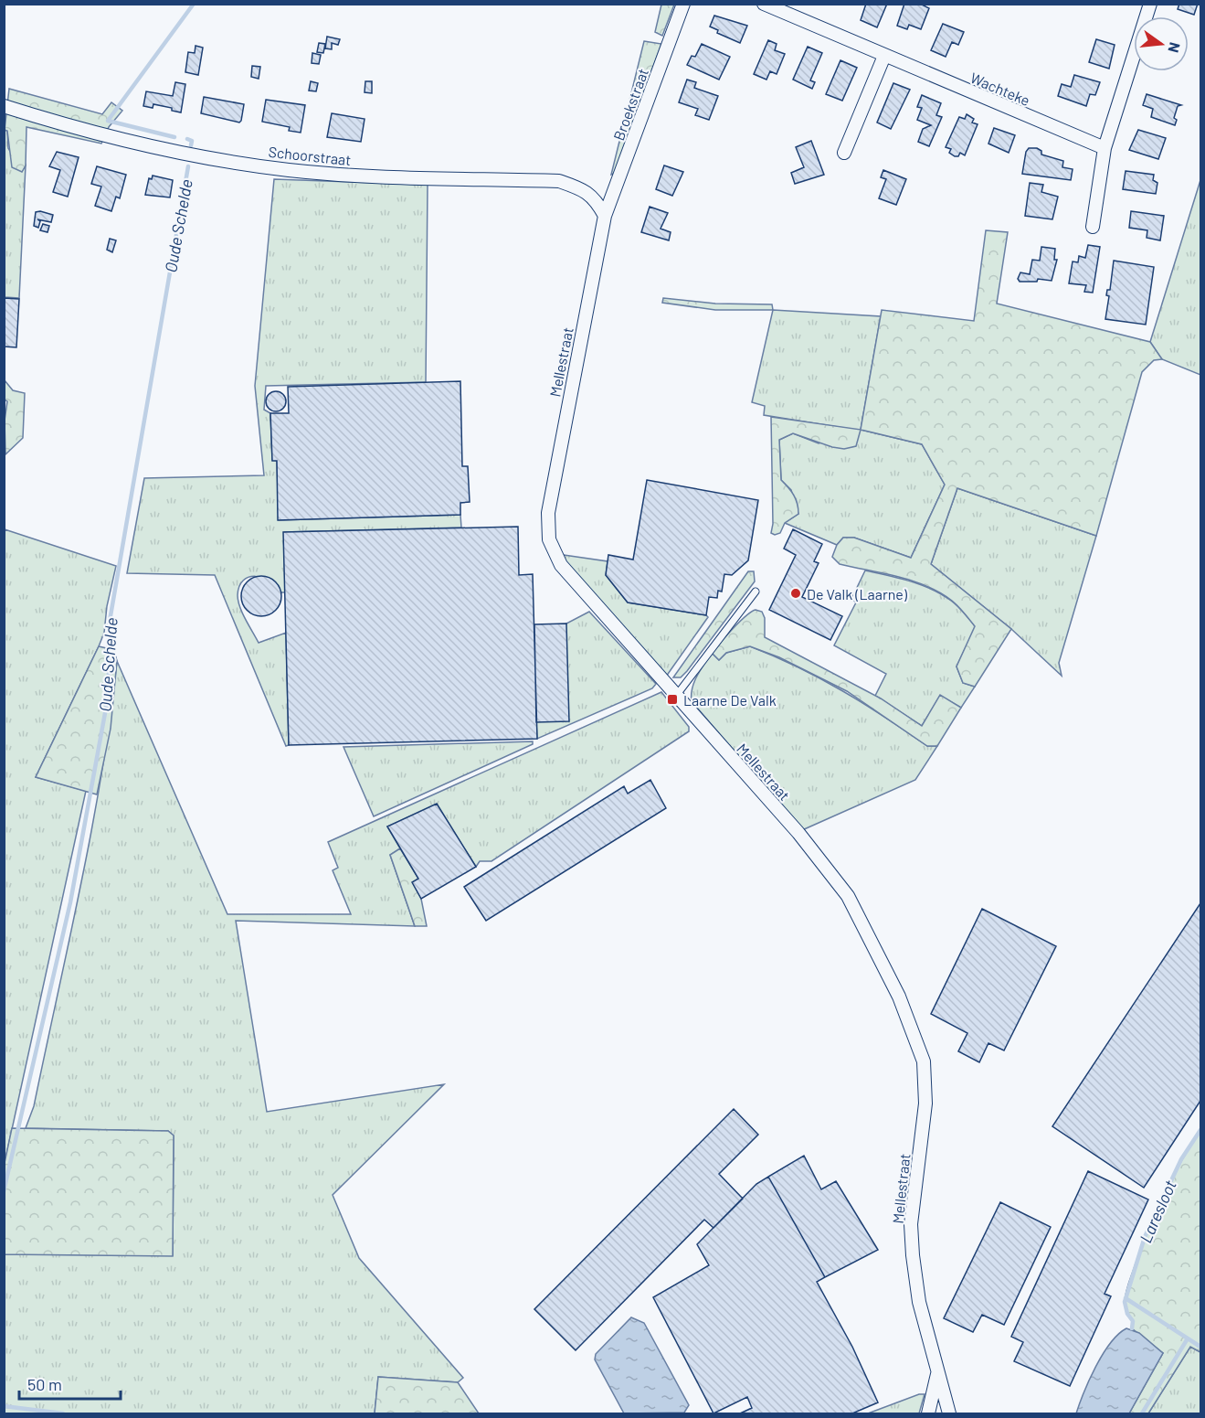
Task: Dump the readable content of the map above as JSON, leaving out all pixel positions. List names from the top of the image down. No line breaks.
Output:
{"streets":{"street":["Wachteke","Broekstraat","Schoorstraat","Mellestraat"]},"crossings":[["Broekstraat","Schoorstraat"],["Broekstraat","Mellestraat"],["Schoorstraat","Mellestraat"]],"water":["Oude Schelde","Laresloot"],"places":{"other":["De Valk (Laarne)"],"transit":["Laarne De Valk"]},"scale_bar":"50 m","north":"right"}
